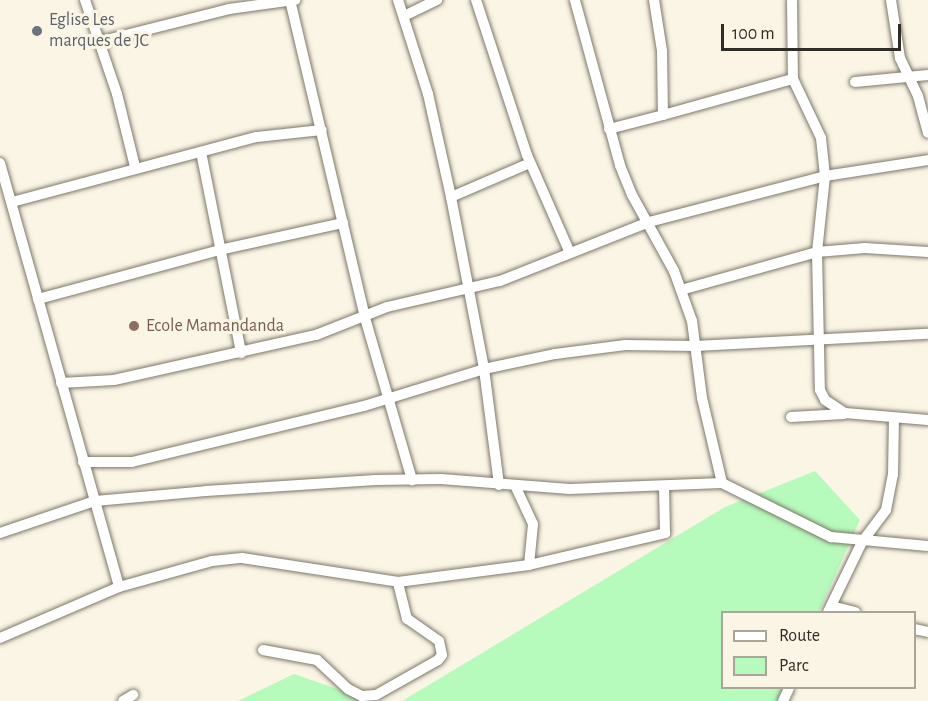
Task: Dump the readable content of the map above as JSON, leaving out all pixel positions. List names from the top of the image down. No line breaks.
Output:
{"places":["Eglise Les marques de JC","Ecole Mamandanda"],"legend":["Route","Parc"],"scale_bar":"100 m"}
